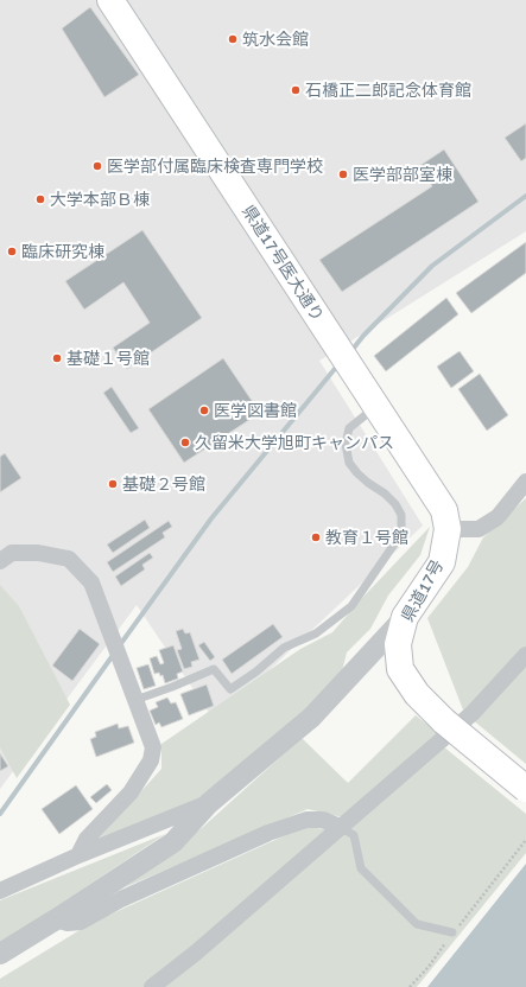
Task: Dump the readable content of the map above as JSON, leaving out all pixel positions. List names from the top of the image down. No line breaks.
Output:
{"streets":{"main road":["県道17号医大通り","県道17号"]},"crossings":[["県道17号医大通り","県道17号"]],"places":["筑水会館","石橋正二郎記念体育館","医学部付属臨床検査専門学校","医学部部室棟","大学本部Ｂ棟","臨床研究棟","基礎１号館","医学図書館","久留米大学旭町キャンパス","基礎２号館","教育１号館"]}
